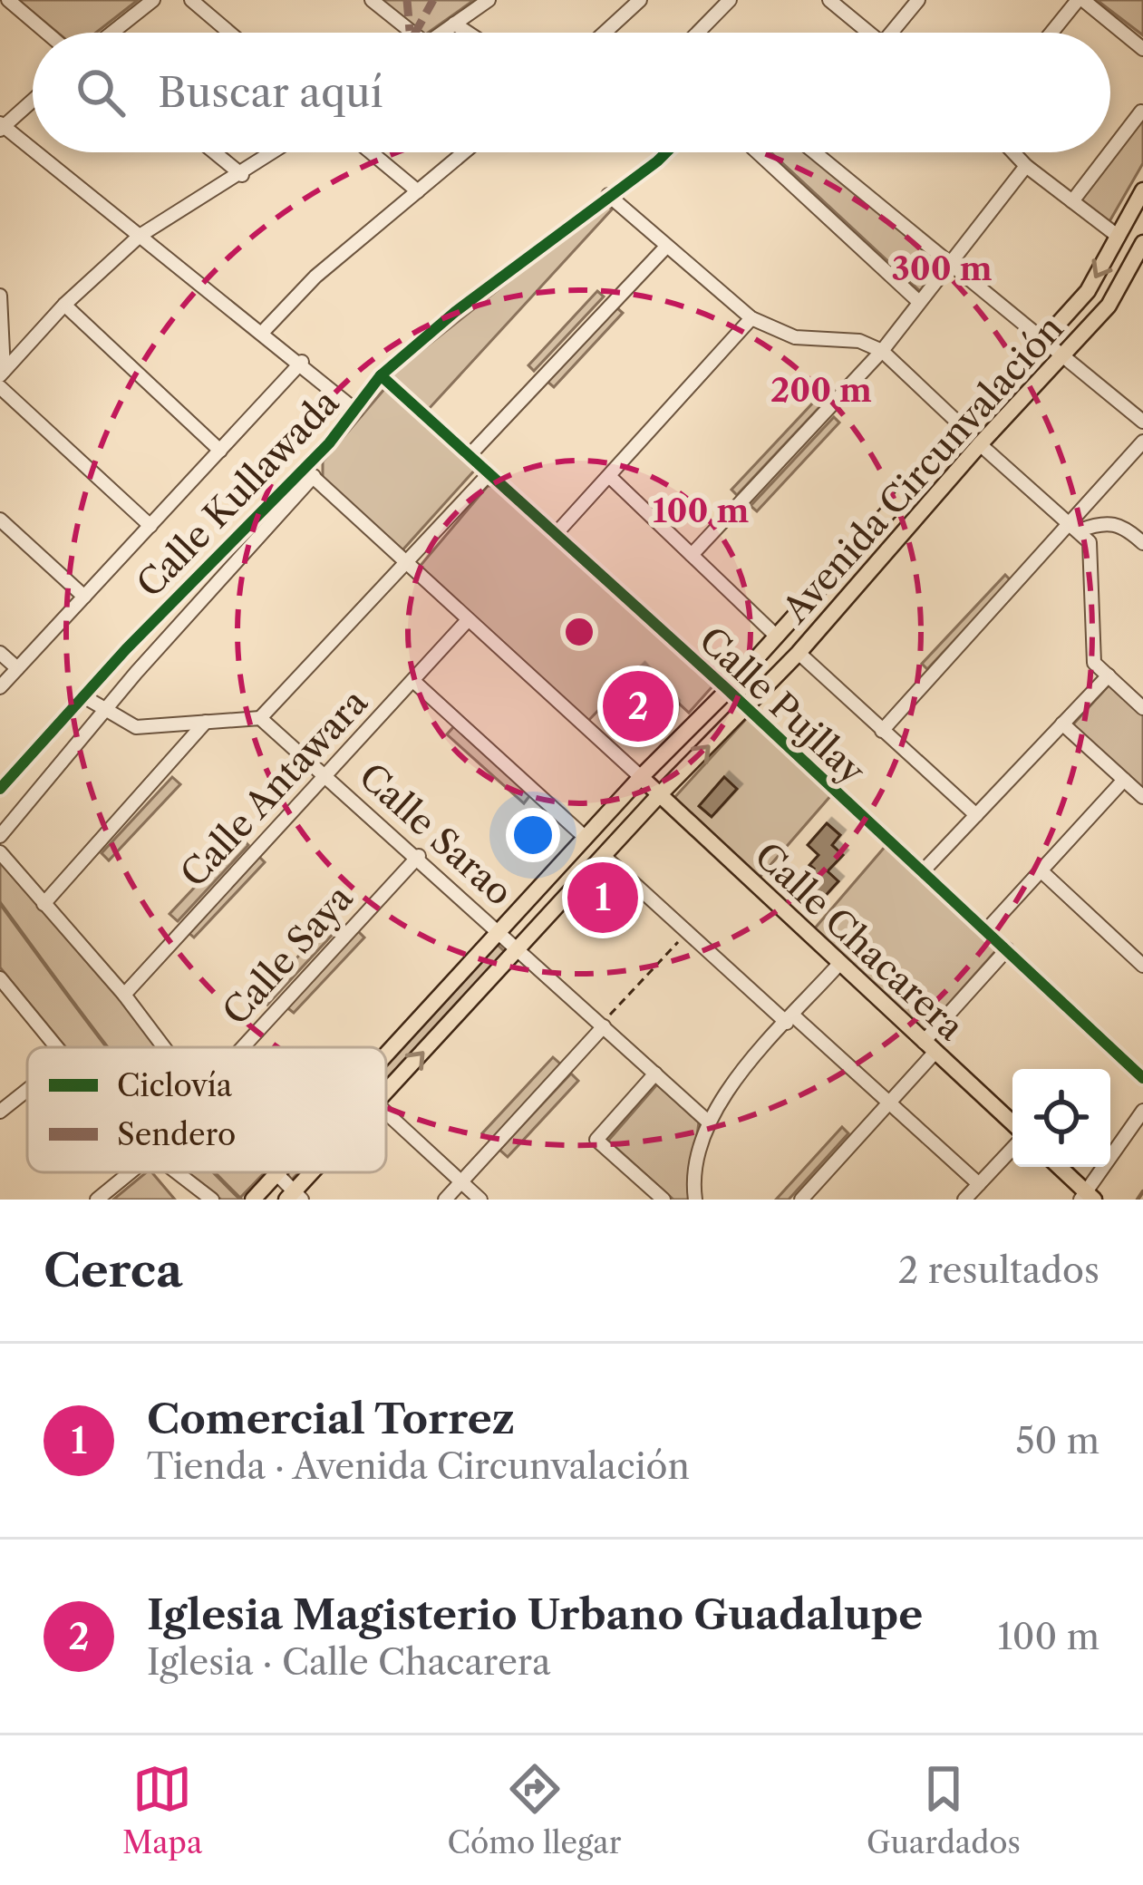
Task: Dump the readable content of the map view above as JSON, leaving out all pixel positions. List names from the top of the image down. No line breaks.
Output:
{"streets":{"main road":["Avenida Circunvalación","Calle Chacarera"],"street":["Calle Kullawada","Calle Pujllay","Calle Antawara","Calle Sarao","Calle Saya"]},"crossings":[["Avenida Circunvalación","Calle Pujllay"],["Avenida Circunvalación","Calle Sarao"],["Avenida Circunvalación","Calle Chacarera"],["Calle Kullawada","Calle Pujllay"],["Calle Antawara","Calle Sarao"],["Calle Sarao","Calle Saya"]],"legend":["Ciclovía","Sendero"],"page":{"search":"Buscar aquí","pins":["2","1"],"heading":["Cerca","2 resultados"],"list":[{"mark":"1","name":"Comercial Torrez","note":"Tienda · Avenida Circunvalación","value":"50 m"},{"mark":"2","name":"Iglesia Magisterio Urbano Guadalupe","note":"Iglesia · Calle Chacarera","value":"100 m"}],"nav":["Mapa","Cómo llegar","Guardados"]},"rings":["300 m","200 m","100 m"]}
